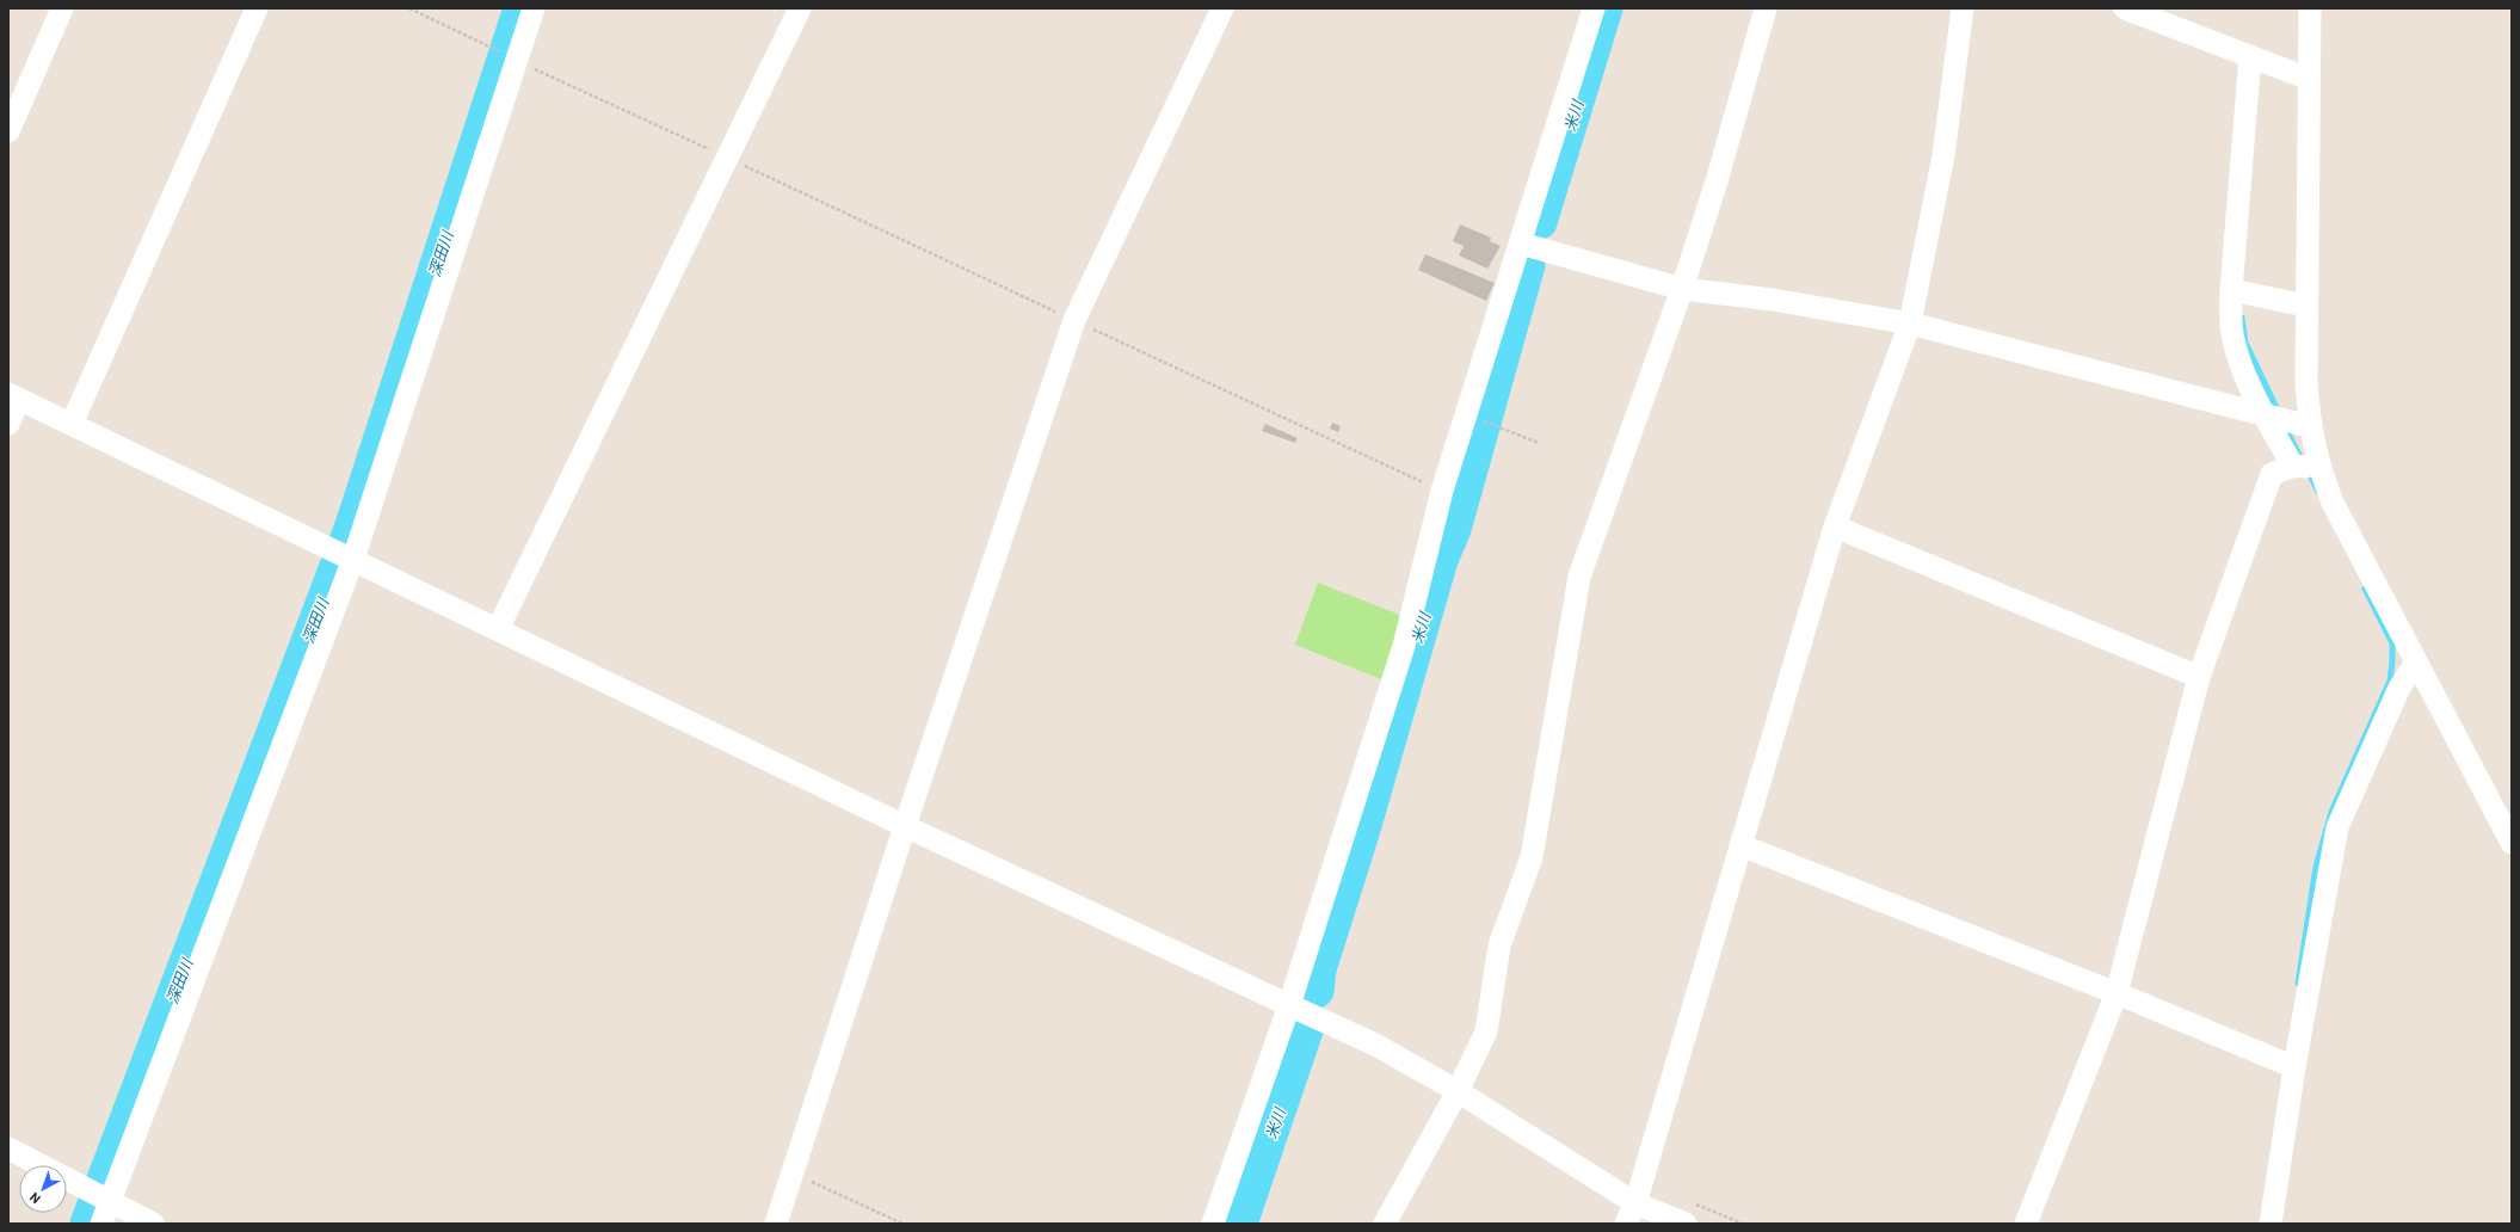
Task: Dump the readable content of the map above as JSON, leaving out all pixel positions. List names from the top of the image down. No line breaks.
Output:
{"water":["米川","深田川"],"north":"bottom left"}
